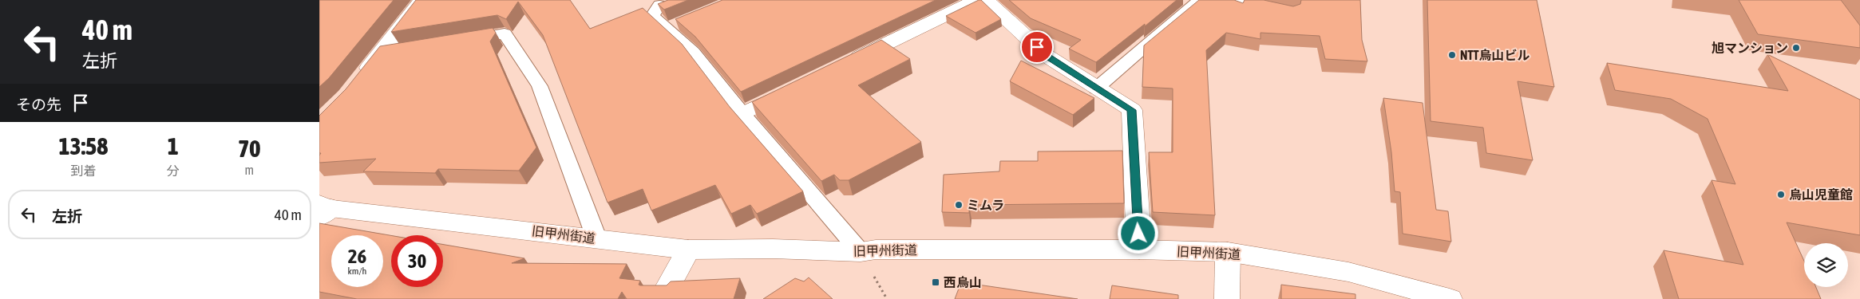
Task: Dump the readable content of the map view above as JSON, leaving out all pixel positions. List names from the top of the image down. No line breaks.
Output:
{"streets":{"street":["旧甲州街道"]},"places":{"other":["旭マンション","NTT烏山ビル","烏山児童館","ミムラ"],"transit":["西烏山"]},"page":{"turn":["40 m","左折"],"then":"その先","eta":["13:58","到着","1","分","70","m"],"list":[{"name":"左折","value":"40 m"}],"speed":"26 km/h","limit":"30"}}
